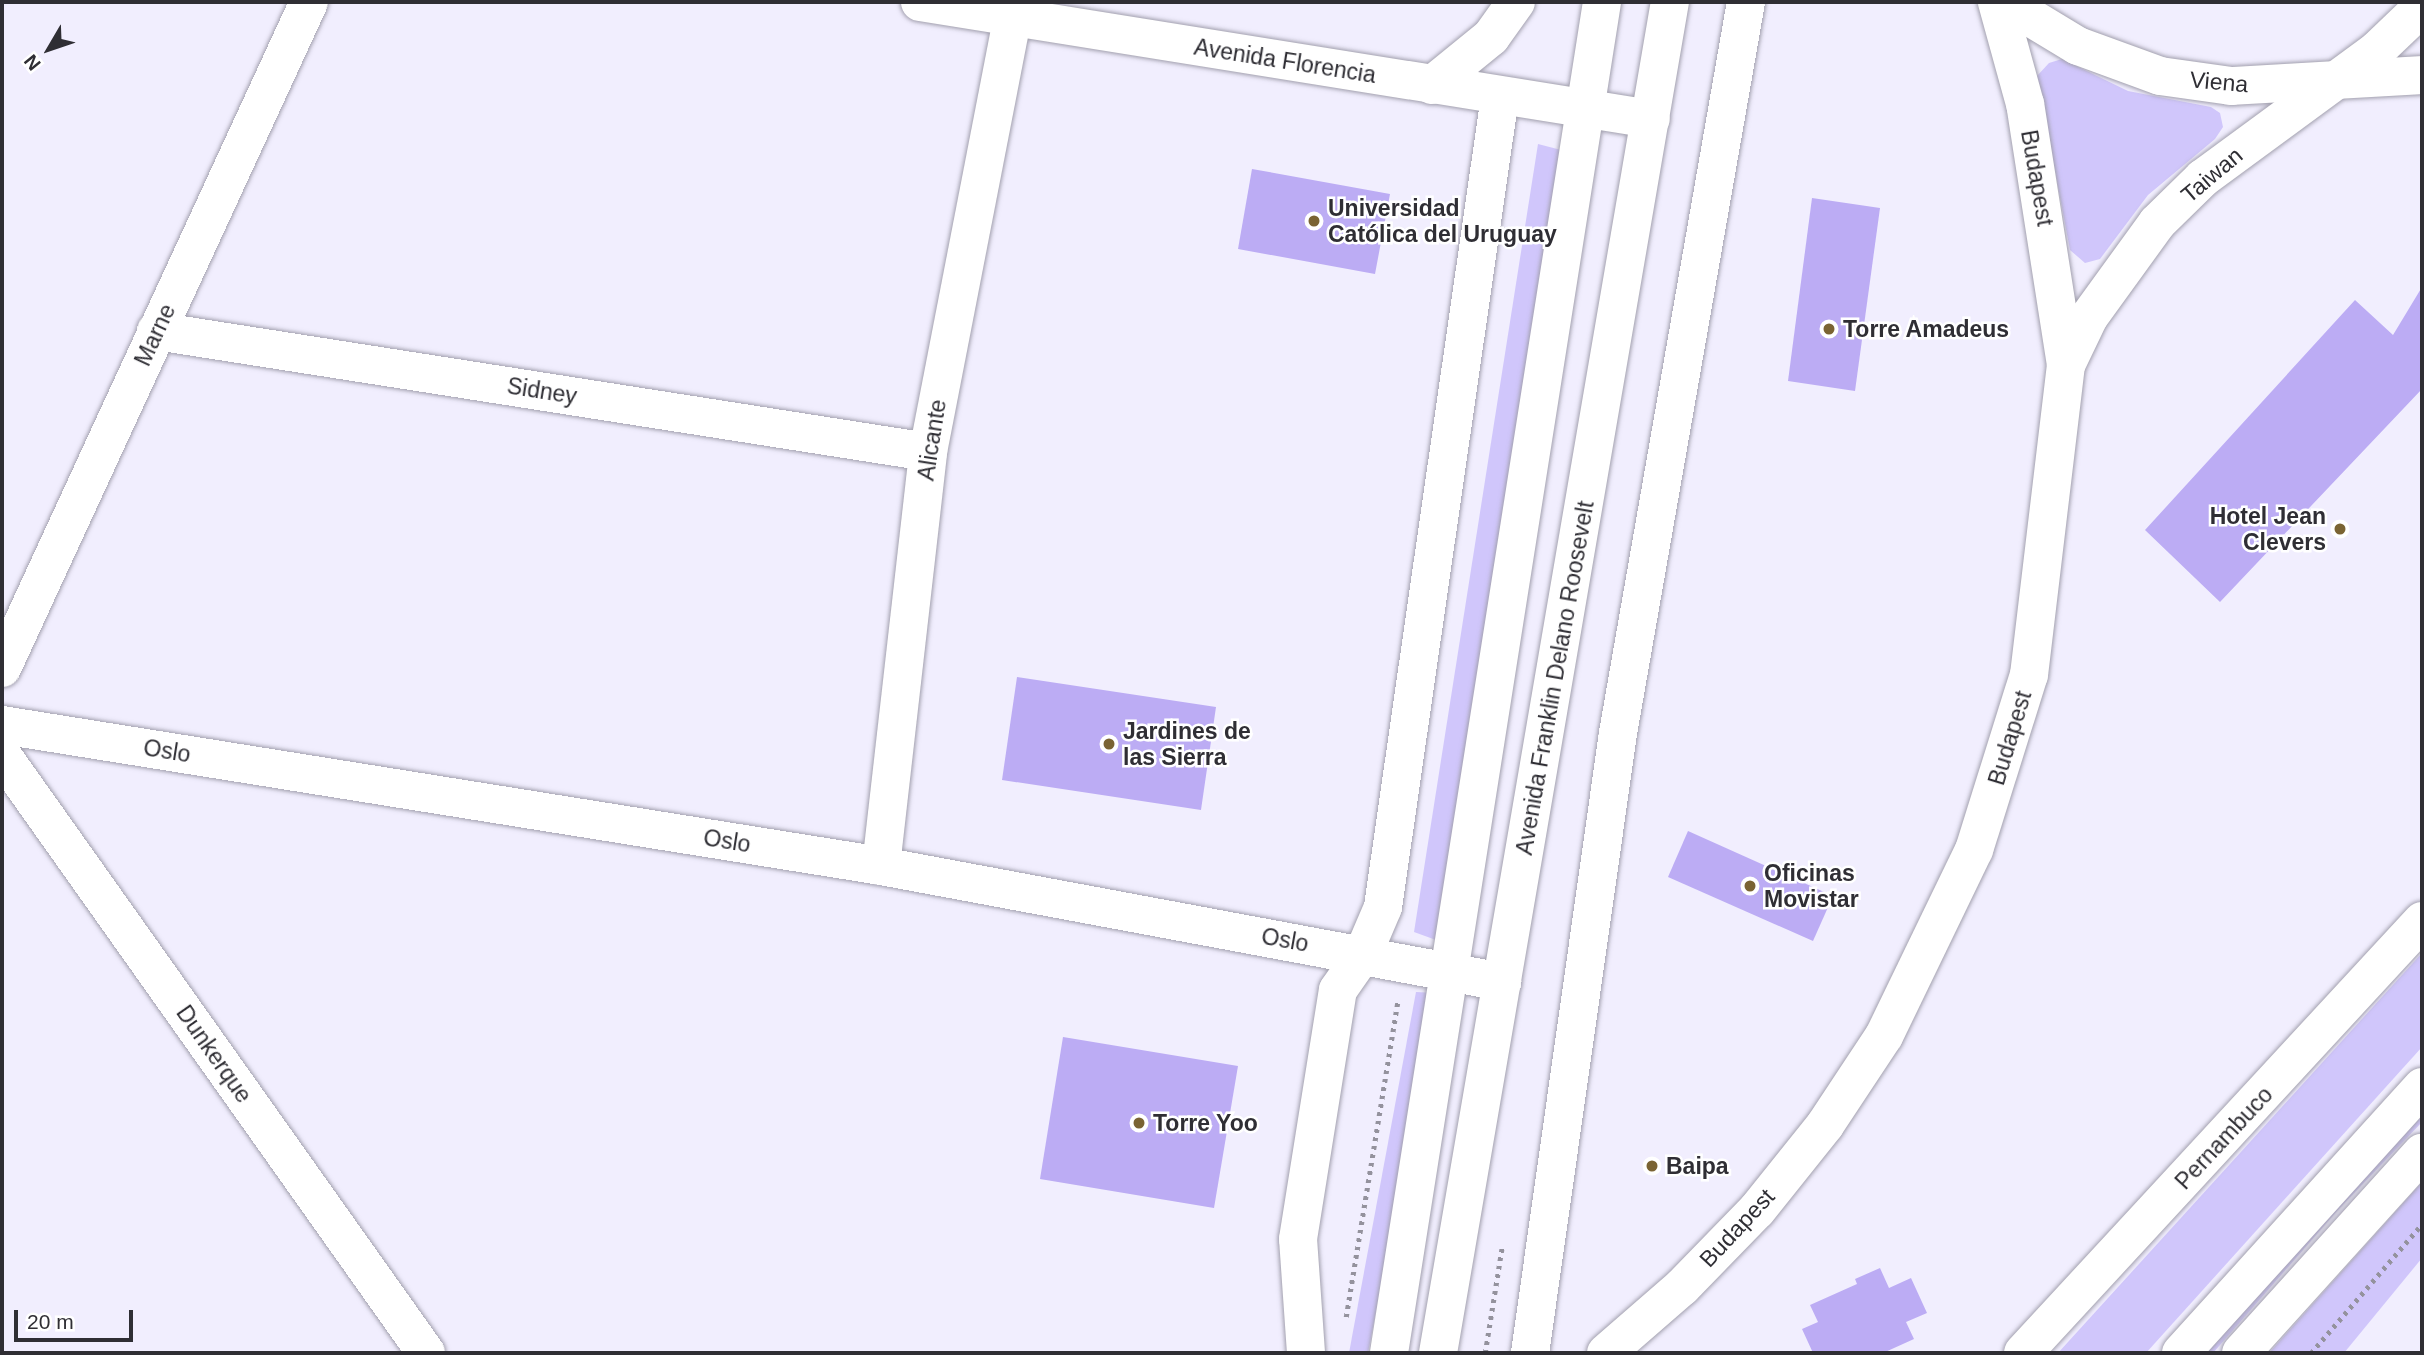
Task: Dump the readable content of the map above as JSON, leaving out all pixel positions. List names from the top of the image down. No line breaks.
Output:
{"streets":{"street":["Avenida Florencia","Viena","Taiwan","Budapest","Marne","Sidney","Alicante","Avenida Franklin Delano Roosevelt","Oslo","Dunkerque","Pernambuco"]},"crossings":[["Avenida Florencia","Alicante"],["Avenida Florencia","Avenida Franklin Delano Roosevelt"],["Viena","Taiwan"],["Taiwan","Budapest"],["Marne","Sidney"],["Sidney","Alicante"],["Alicante","Oslo"],["Avenida Franklin Delano Roosevelt","Oslo"]],"places":["Universidad Católica del Uruguay","Torre Amadeus","Hotel Jean Clevers","Jardines de las Sierra","Oficinas Movistar","Torre Yoo","Baipa"],"scale_bar":"20 m","north":"bottom left"}
